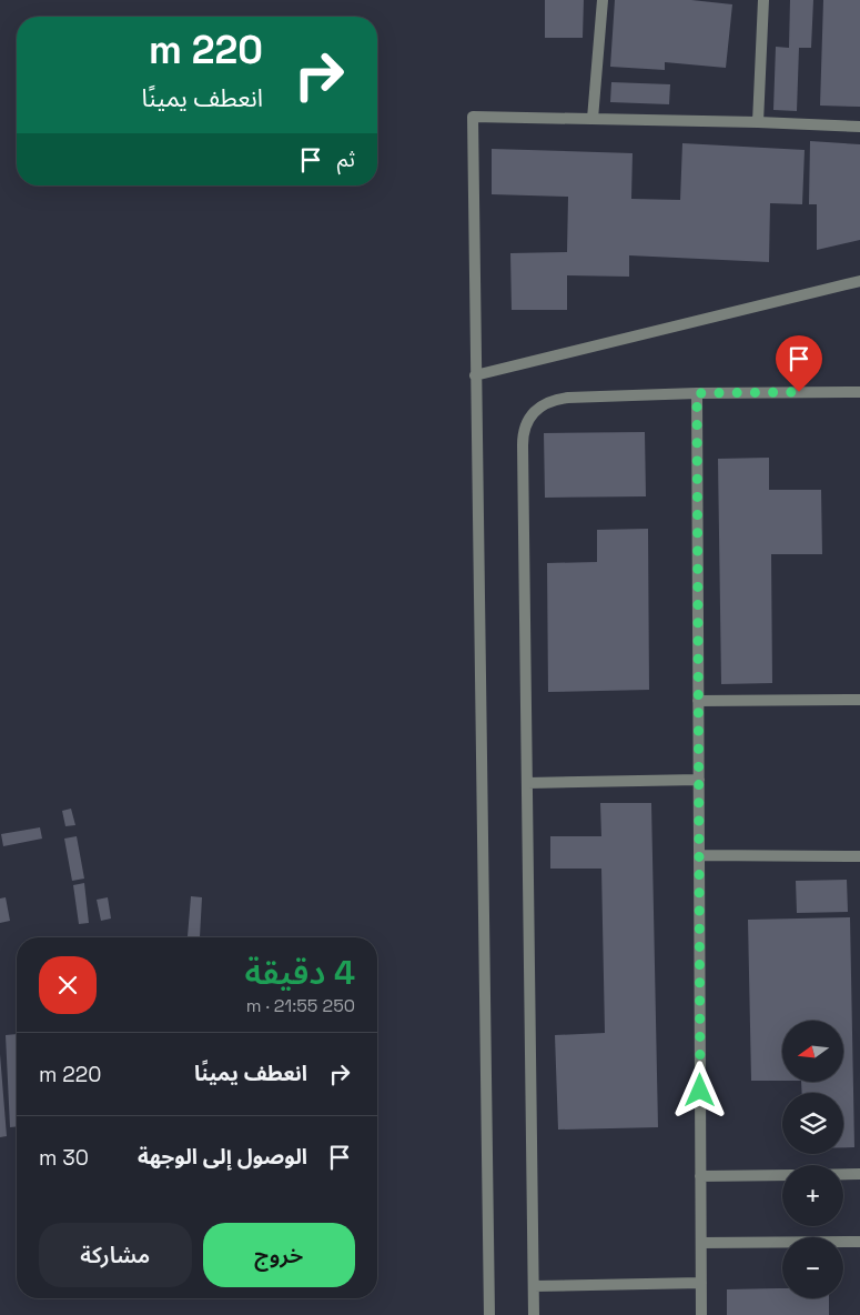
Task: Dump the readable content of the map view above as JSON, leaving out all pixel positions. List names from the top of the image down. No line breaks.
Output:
{"north":"left","page":{"turn":["220 m","انعطف يمينًا"],"then":"ثم","heading":["4 دقيقة","250 m · 21:55"],"map_buttons":["+","−"],"list":[{"name":"انعطف يمينًا","value":"220 m"},{"name":"الوصول إلى الوجهة","value":"30 m"}],"buttons":["خروج","مشاركة"]}}
